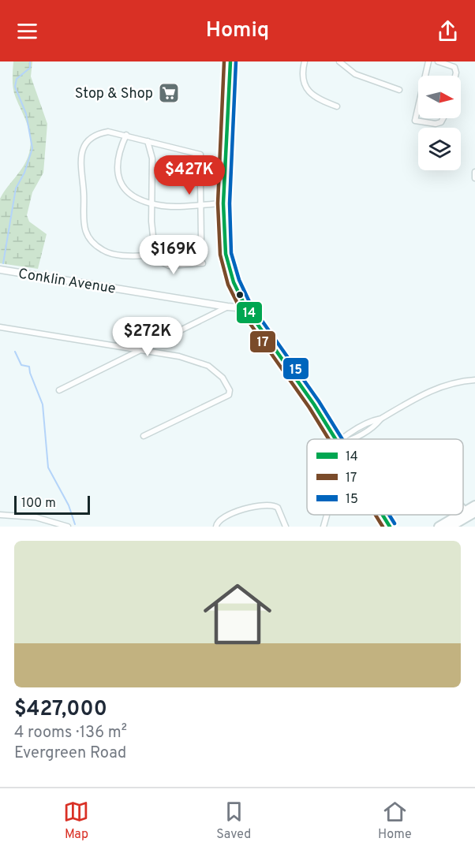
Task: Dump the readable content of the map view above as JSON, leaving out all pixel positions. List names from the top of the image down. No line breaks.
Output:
{"streets":{"street":["Conklin Avenue"]},"places":{"supermarket":["Stop & Shop"]},"lines":["transit line 14","transit line 17","transit line 15"],"legend":["14","17","15"],"scale_bar":"100 m","north":"right","page":{"header":"Homiq","price":["$427K","$169K","$272K"],"scale":"100 m","list":[{"name":"$427,000","note":"4 rooms · 136 m² · Evergreen Road"}],"tabs":["Map","Saved","Home"]}}
